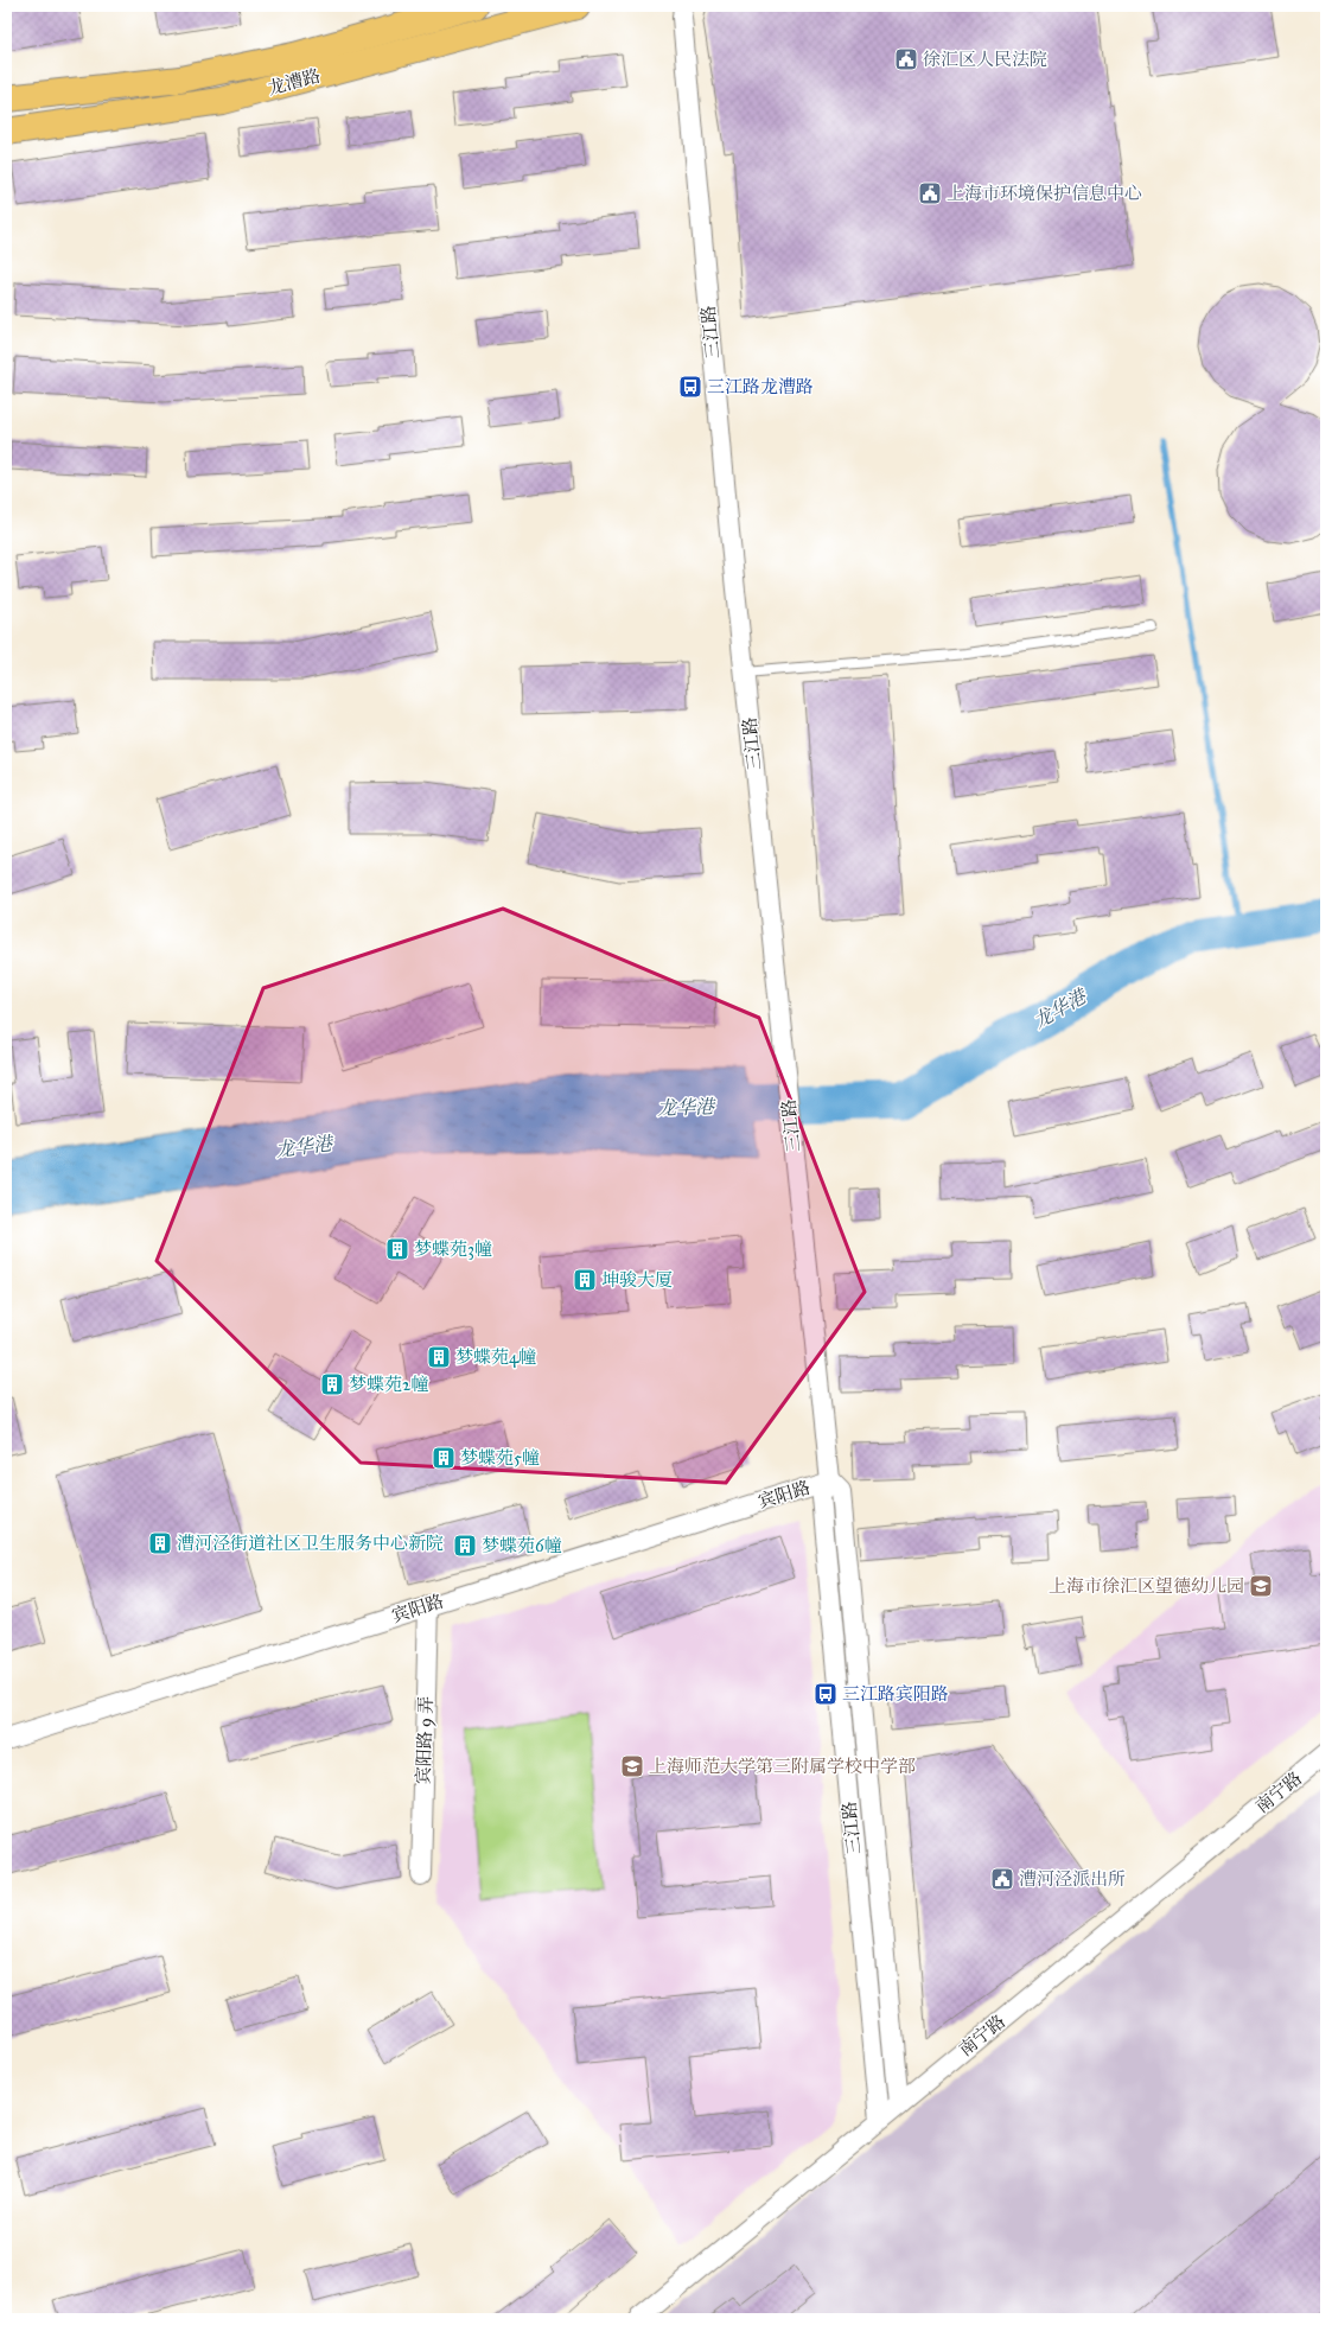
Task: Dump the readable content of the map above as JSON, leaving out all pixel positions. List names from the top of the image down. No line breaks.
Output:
{"streets":{"main road":["龙漕路"],"street":["三江路","宾阳路","宾阳路 9 弄","南宁路"]},"crossings":[["三江路","宾阳路"],["三江路","南宁路"],["宾阳路","宾阳路 9 弄"]],"water":["龙华港"],"places":{"public building":["徐汇区人民法院","上海市环境保护信息中心","漕河泾派出所"],"bus stop":["三江路龙漕路","三江路宾阳路"],"building":["梦蝶苑3幢","坤骏大厦","梦蝶苑4幢","梦蝶苑2幢","梦蝶苑5幢","漕河泾街道社区卫生服务中心新院","梦蝶苑6幢"],"school or university":["上海市徐汇区望德幼儿园","上海师范大学第三附属学校中学部"]}}
